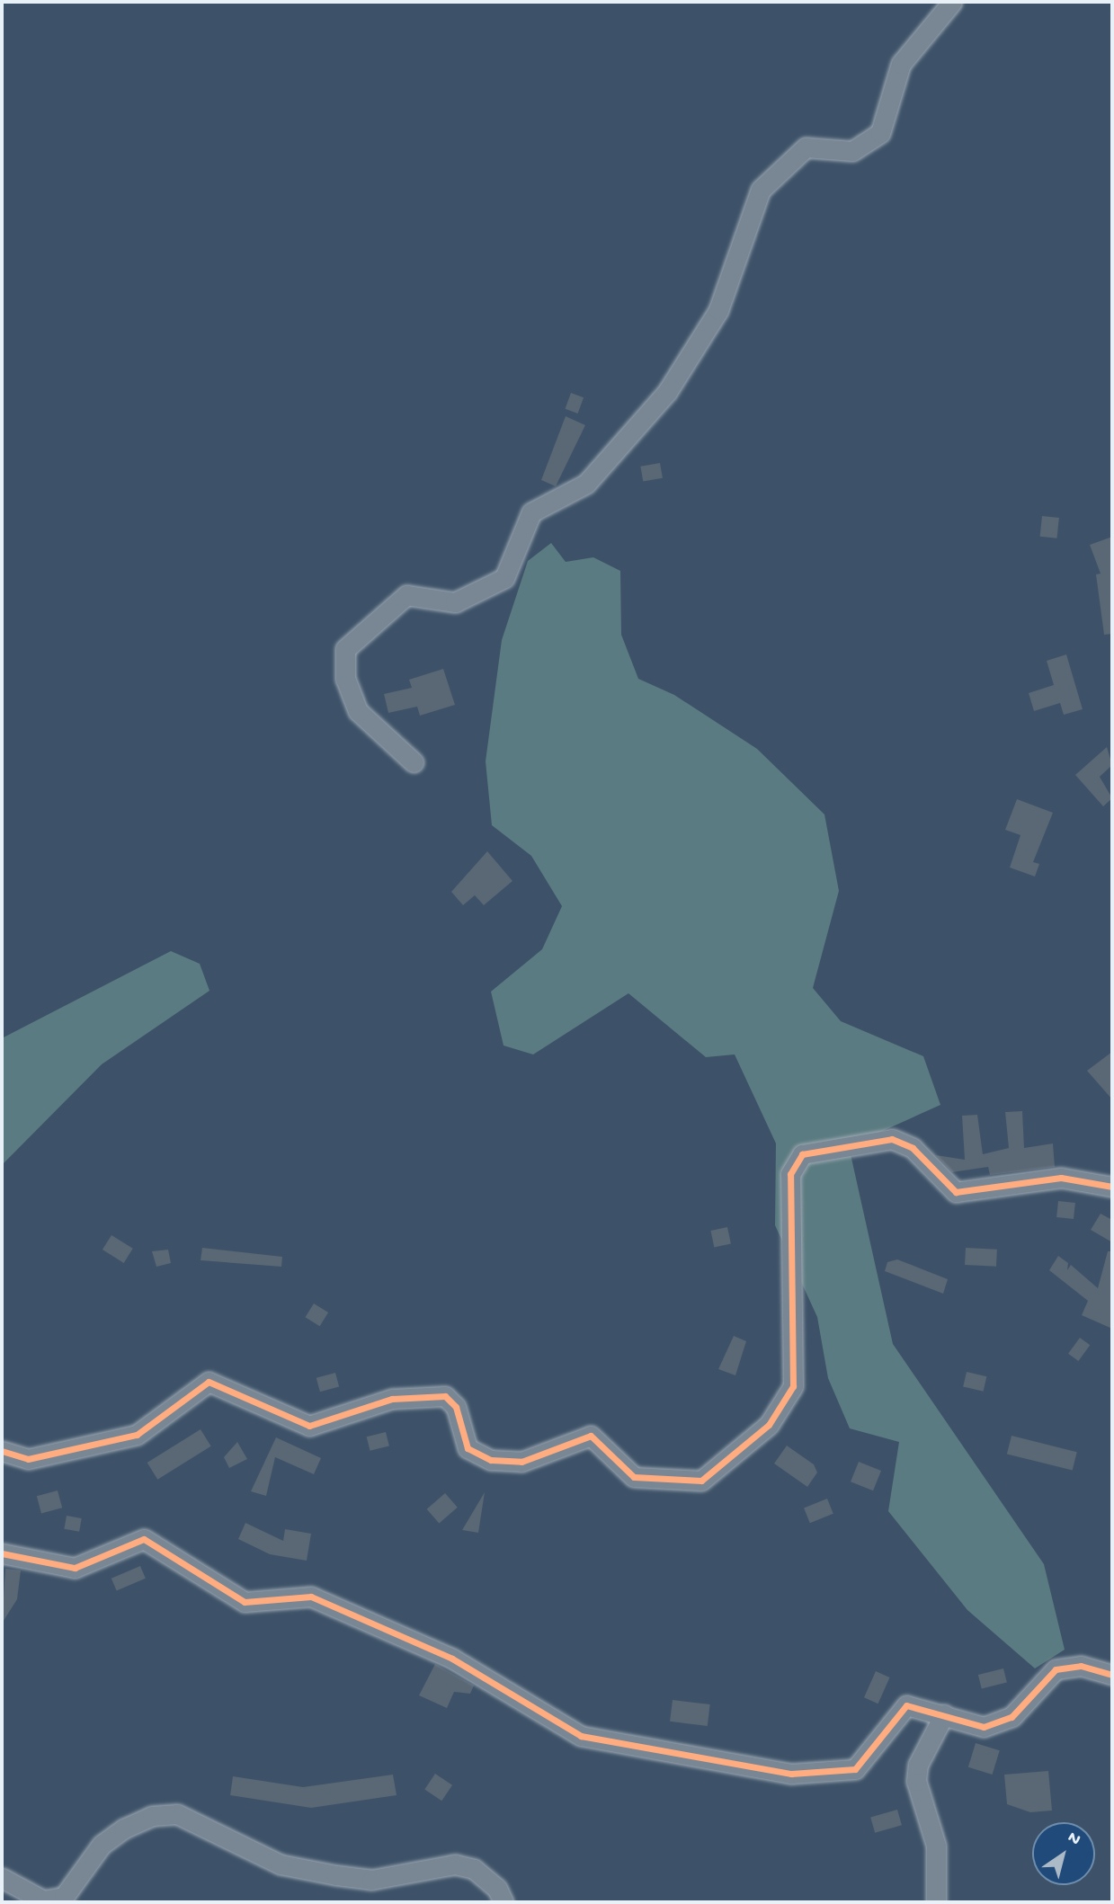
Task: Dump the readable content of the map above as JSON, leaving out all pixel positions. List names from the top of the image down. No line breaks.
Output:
{"north":"top right"}
